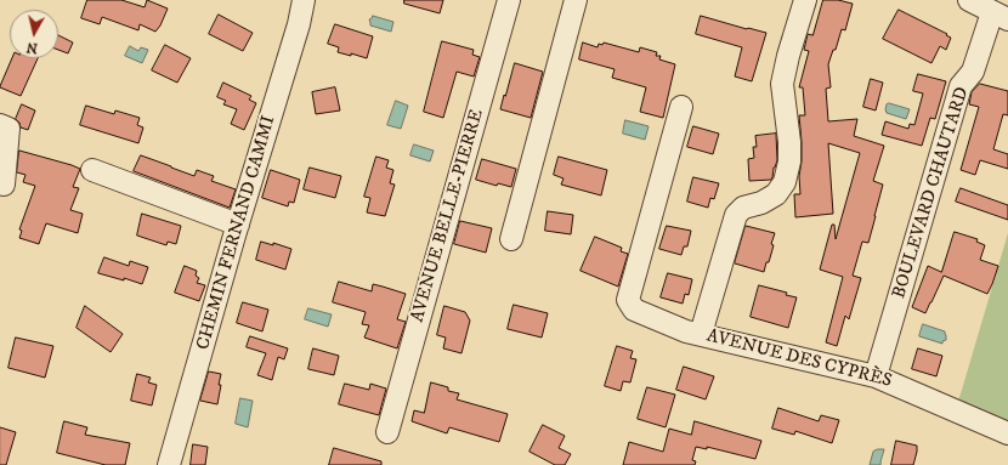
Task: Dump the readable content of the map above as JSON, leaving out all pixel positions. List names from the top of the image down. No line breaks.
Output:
{"streets":{"street":["BOULEVARD CHAUTARD","AVENUE BELLE-PIERRE","CHEMIN FERNAND CAMMI","AVENUE DES CYPRÈS"]},"crossings":[["BOULEVARD CHAUTARD","AVENUE DES CYPRÈS"]],"north":"bottom"}
